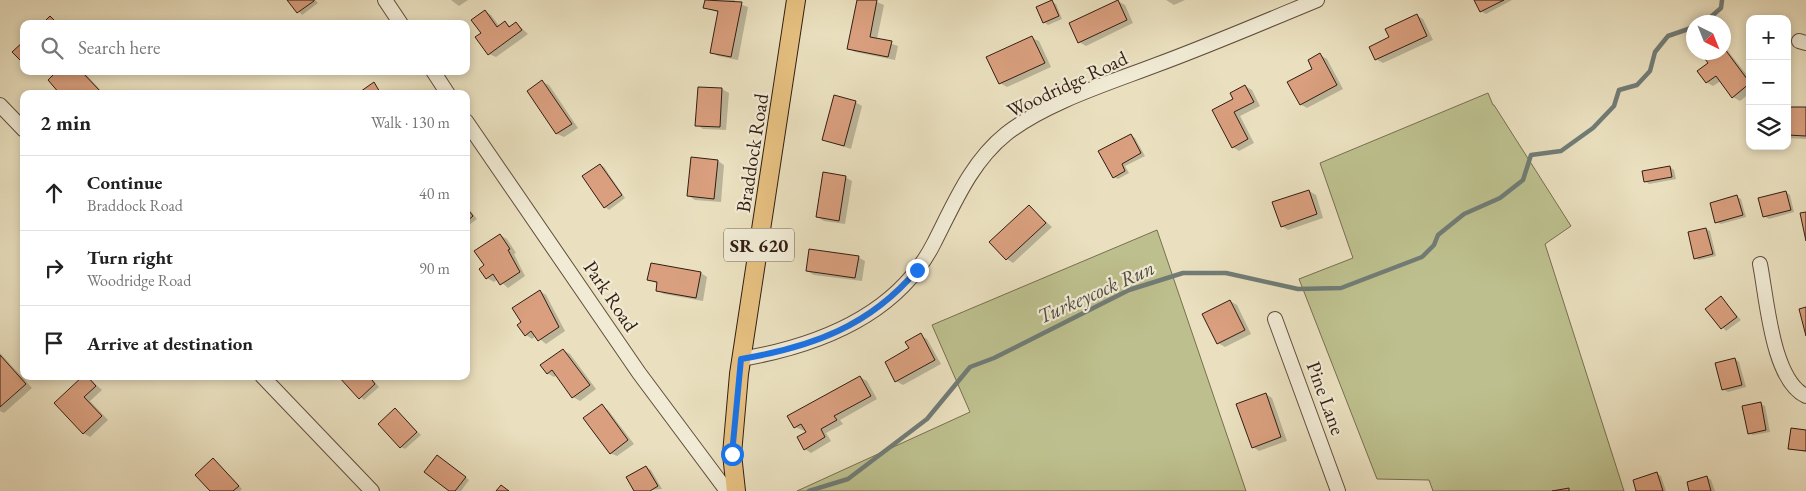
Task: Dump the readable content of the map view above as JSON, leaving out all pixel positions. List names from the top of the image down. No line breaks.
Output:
{"streets":{"main road":["Braddock Road","SR 620"],"street":["Woodridge Road","Park Road","Pine Lane"]},"crossings":[["Woodridge Road","Braddock Road"]],"water":["Turkeycock Run"],"north":"bottom right","page":{"map_buttons":["+","−"],"search":"Search here","heading":["2 min","Walk · 130 m"],"list":[["Continue","Braddock Road","40 m"],["Turn right","Woodridge Road","90 m"],"Arrive at destination"]}}
